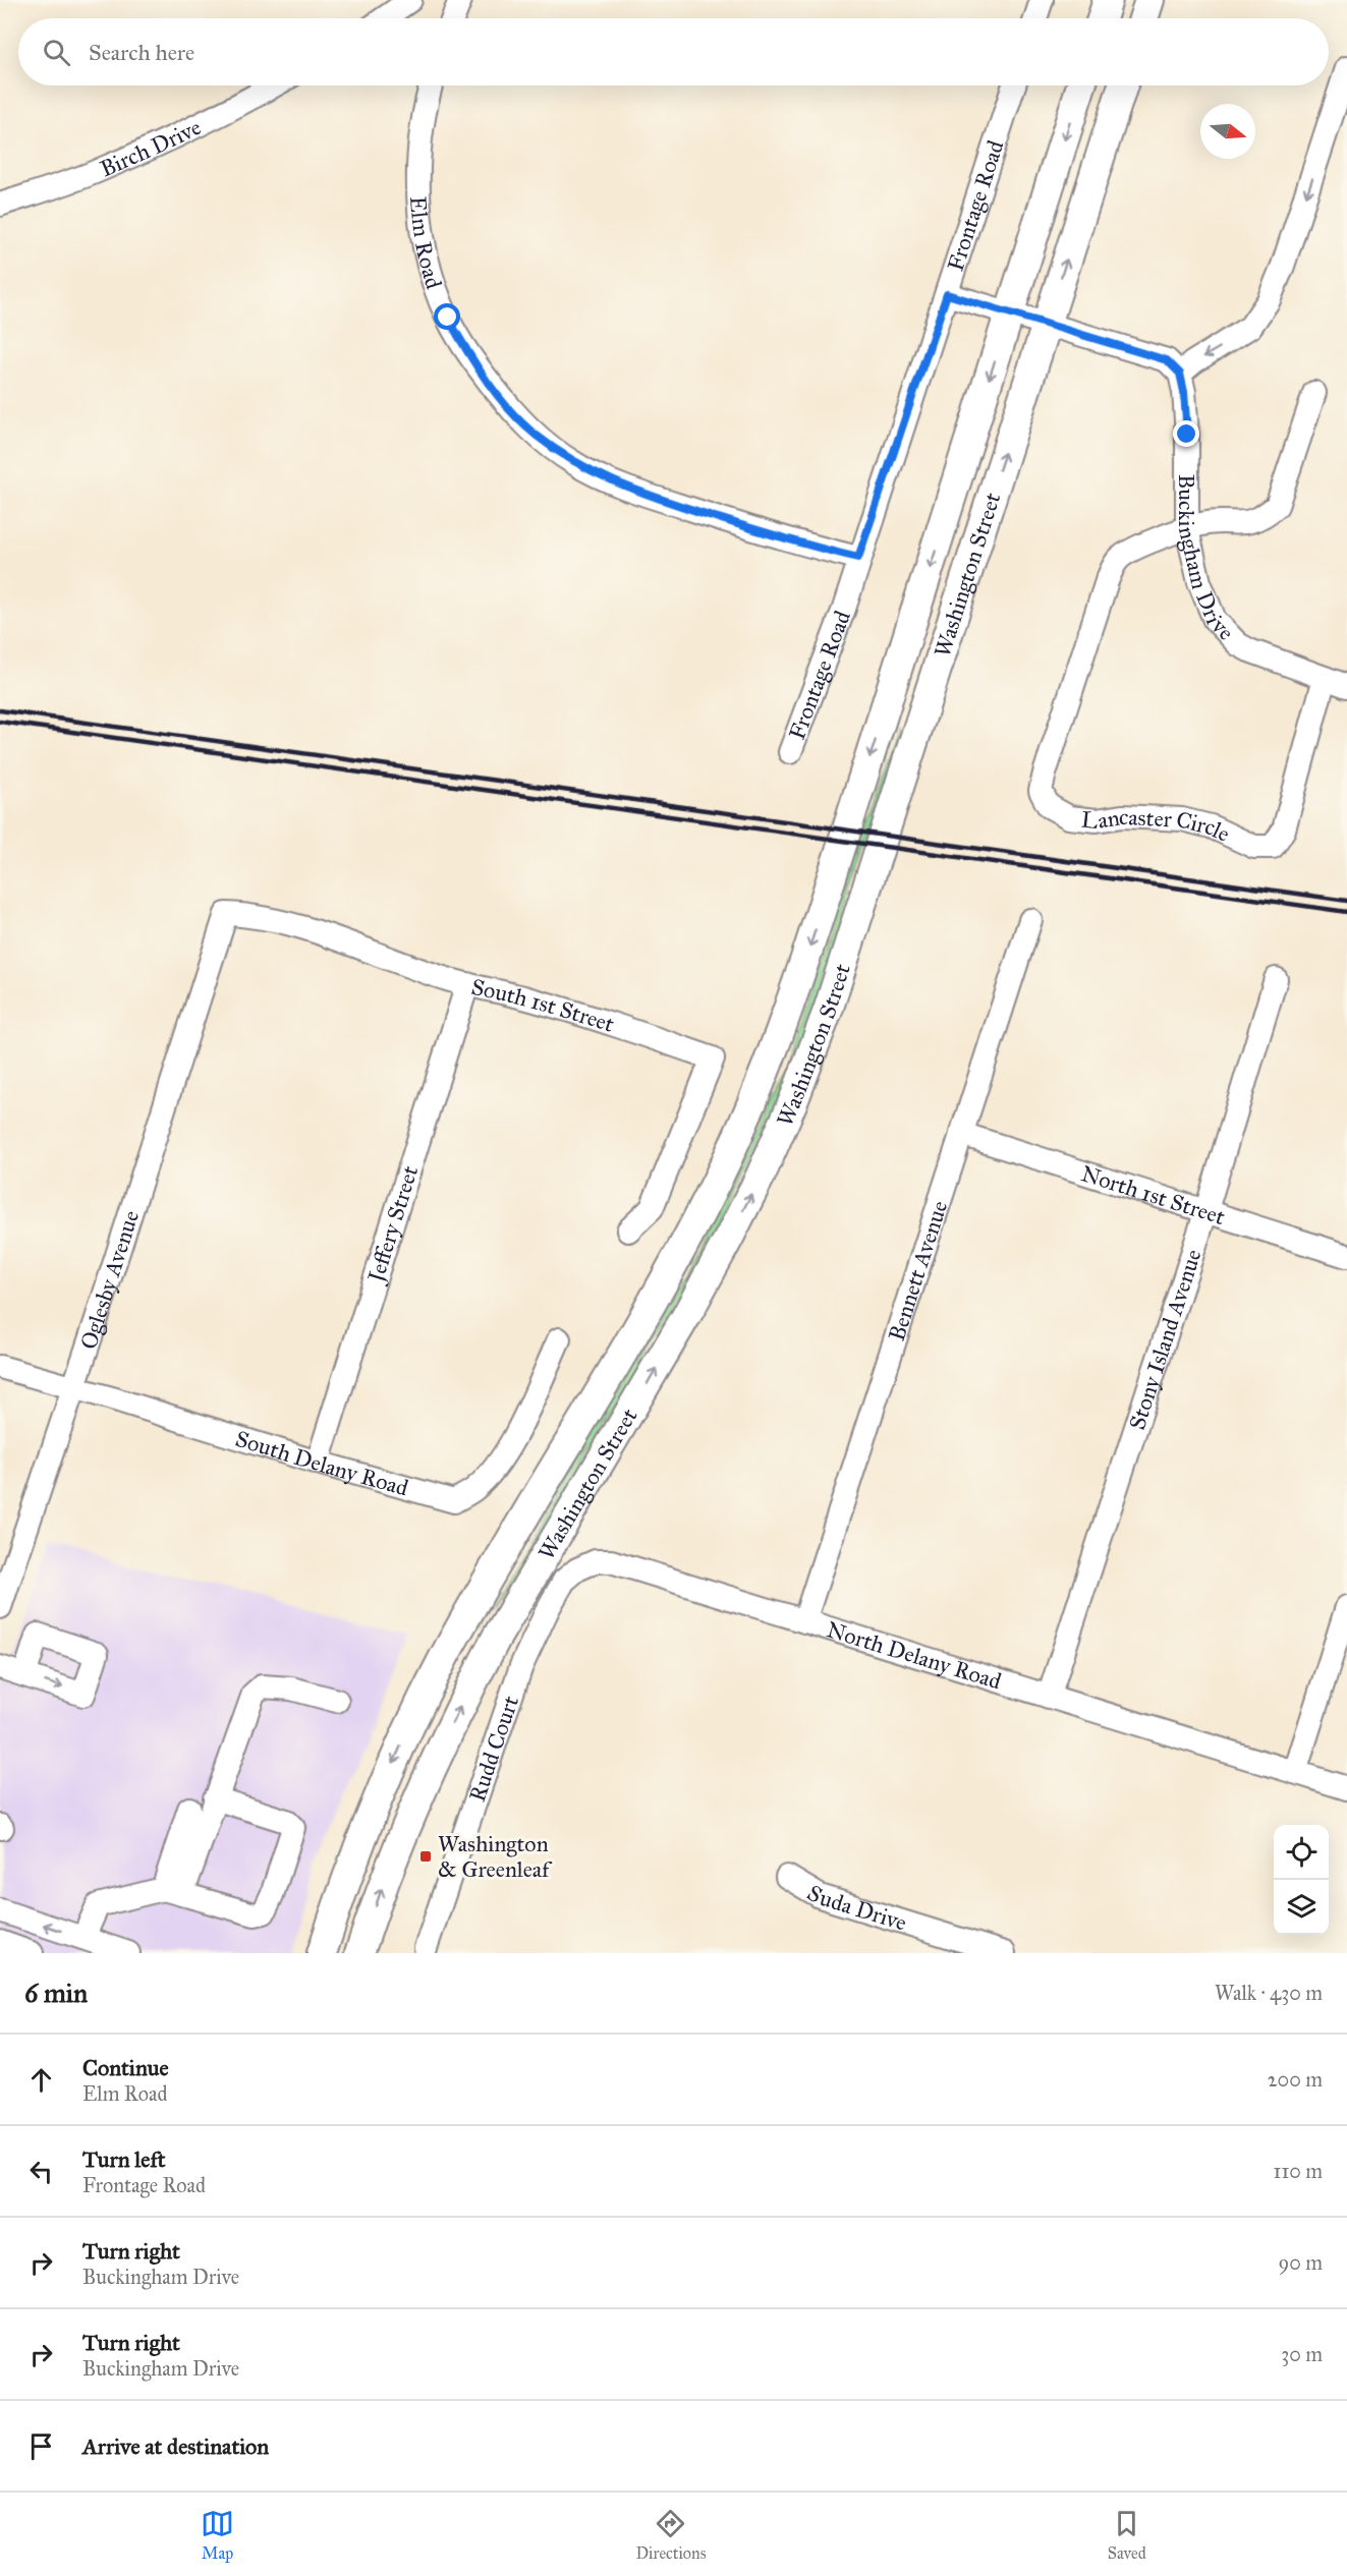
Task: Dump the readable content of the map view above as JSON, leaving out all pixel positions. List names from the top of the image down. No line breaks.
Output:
{"streets":{"main road":["Washington Street"],"street":["Birch Drive","Frontage Road","Elm Road","Buckingham Drive","Lancaster Circle","South 1st Street","North 1st Street","Jeffery Street","Bennett Avenue","Oglesby Avenue","Stony Island Avenue","South Delany Road","North Delany Road","Rudd Court","Suda Drive"]},"crossings":[["Frontage Road","Elm Road"],["Buckingham Drive","Lancaster Circle"],["South 1st Street","Jeffery Street"],["South 1st Street","Oglesby Avenue"],["North 1st Street","Bennett Avenue"],["North 1st Street","Stony Island Avenue"],["Jeffery Street","South Delany Road"],["Bennett Avenue","North Delany Road"],["Oglesby Avenue","South Delany Road"],["Stony Island Avenue","North Delany Road"],["North Delany Road","Rudd Court"]],"places":{"transit":["Washington & Greenleaf"]},"north":"right","page":{"search":"Search here","heading":["6 min","Walk · 430 m"],"list":[["Continue","Elm Road","200 m"],["Turn left","Frontage Road","110 m"],["Turn right","Buckingham Drive","90 m"],["Turn right","Buckingham Drive","30 m"],"Arrive at destination"],"nav":["Map","Directions","Saved"]}}
